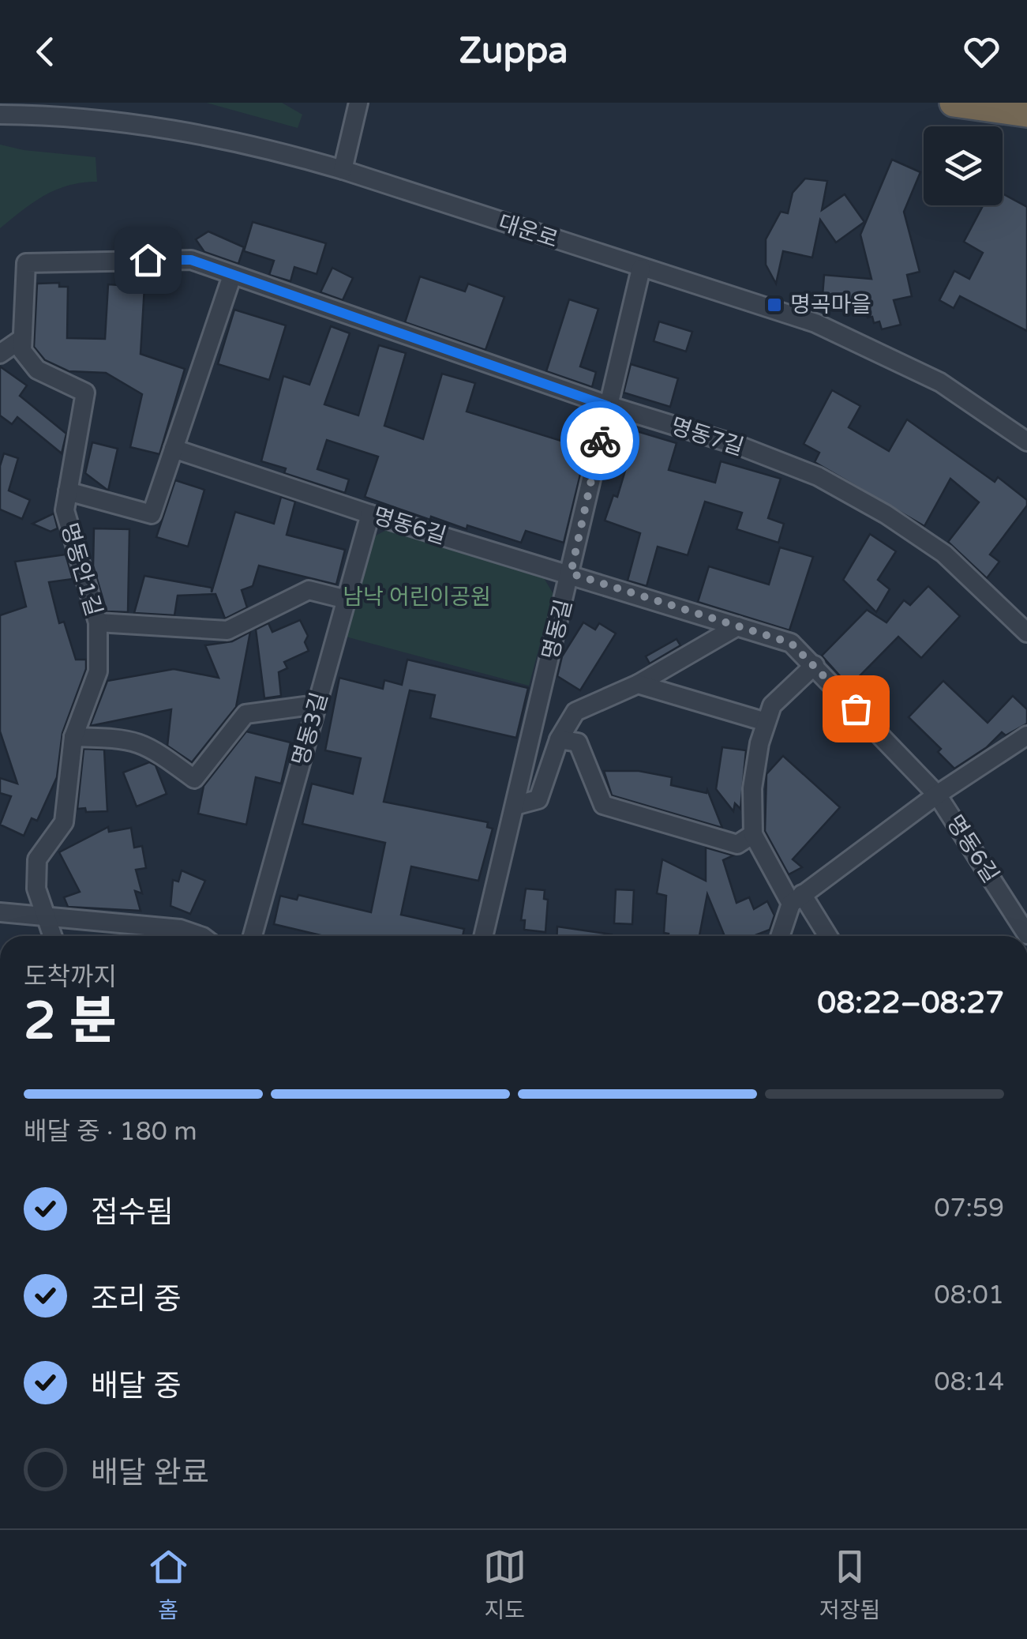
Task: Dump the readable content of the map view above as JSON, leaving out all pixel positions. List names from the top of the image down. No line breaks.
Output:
{"streets":{"street":["대운로","명동7길","명동6길","명동안1길","명동길","명동3길"]},"crossings":[["대운로","명동길"],["명동7길","명동안1길"],["명동7길","명동길"],["명동6길","명동길"],["명동6길","명동3길"]],"parks":["남낙 어린이공원"],"places":{"transit":["명곡마을"]},"page":{"header":"Zuppa","heading":["2 분","도착까지","08:22–08:27"],"bar":"배달 중 · 180 m","list":[["접수됨","07:59"],["조리 중","08:01"],["배달 중","08:14"],"배달 완료"],"tabs":["홈","지도","저장됨"]}}
